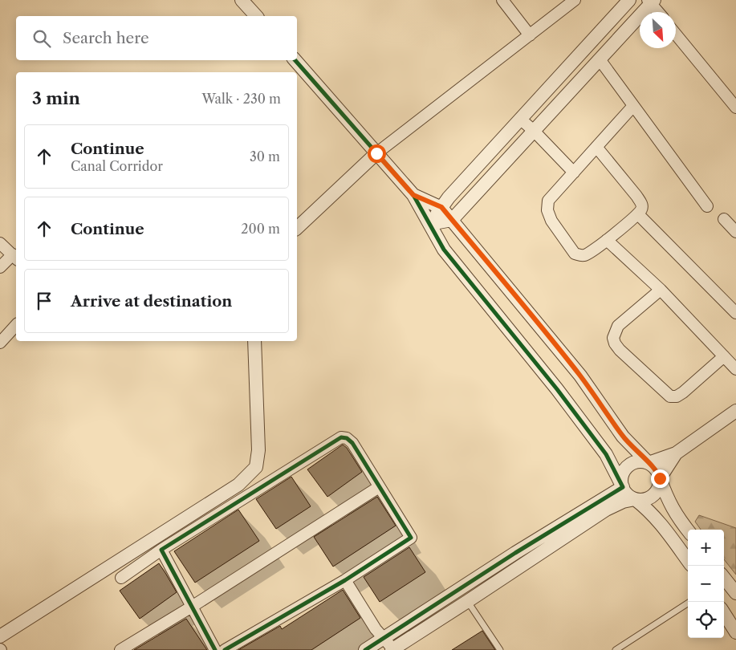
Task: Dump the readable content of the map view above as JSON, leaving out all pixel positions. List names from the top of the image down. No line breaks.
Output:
{"north":"bottom right","page":{"search":"Search here","heading":["3 min","Walk · 230 m"],"list":[["Continue","Canal Corridor","30 m"],["Continue","200 m"],"Arrive at destination"],"map_buttons":["+","−"]}}
